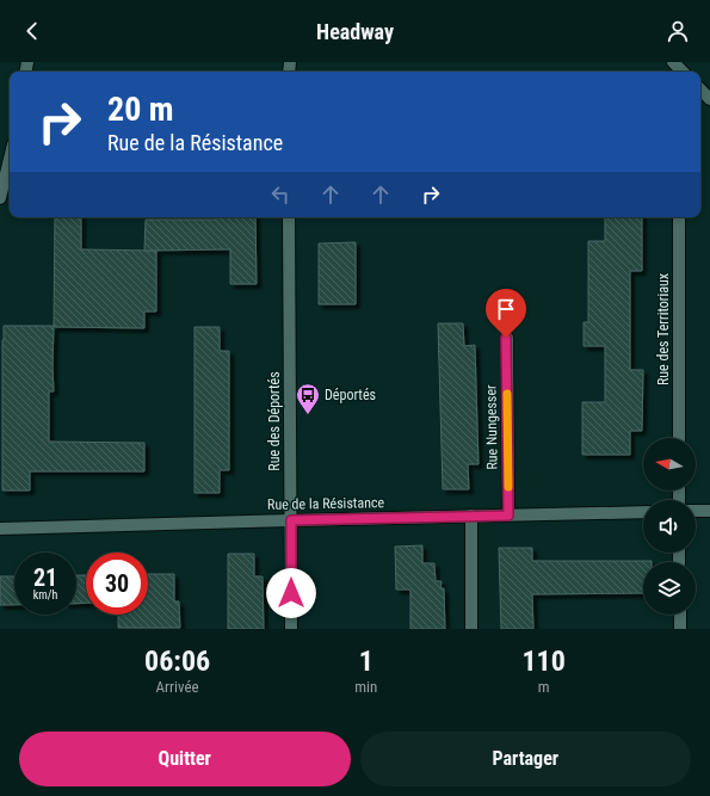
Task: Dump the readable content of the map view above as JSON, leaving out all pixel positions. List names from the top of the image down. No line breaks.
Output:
{"streets":{"street":["Rue des Territoriaux","Rue des Déportés","Rue Nungesser","Rue de la Résistance"]},"crossings":[["Rue des Déportés","Rue de la Résistance"],["Rue Nungesser","Rue de la Résistance"]],"places":{"bus stop":["Déportés"]},"north":"left","page":{"header":"Headway","turn":["20 m","Rue de la Résistance"],"speed":"21 km/h","limit":"30","eta":["06:06","Arrivée","1","min","110","m"],"buttons":["Quitter","Partager"]}}
